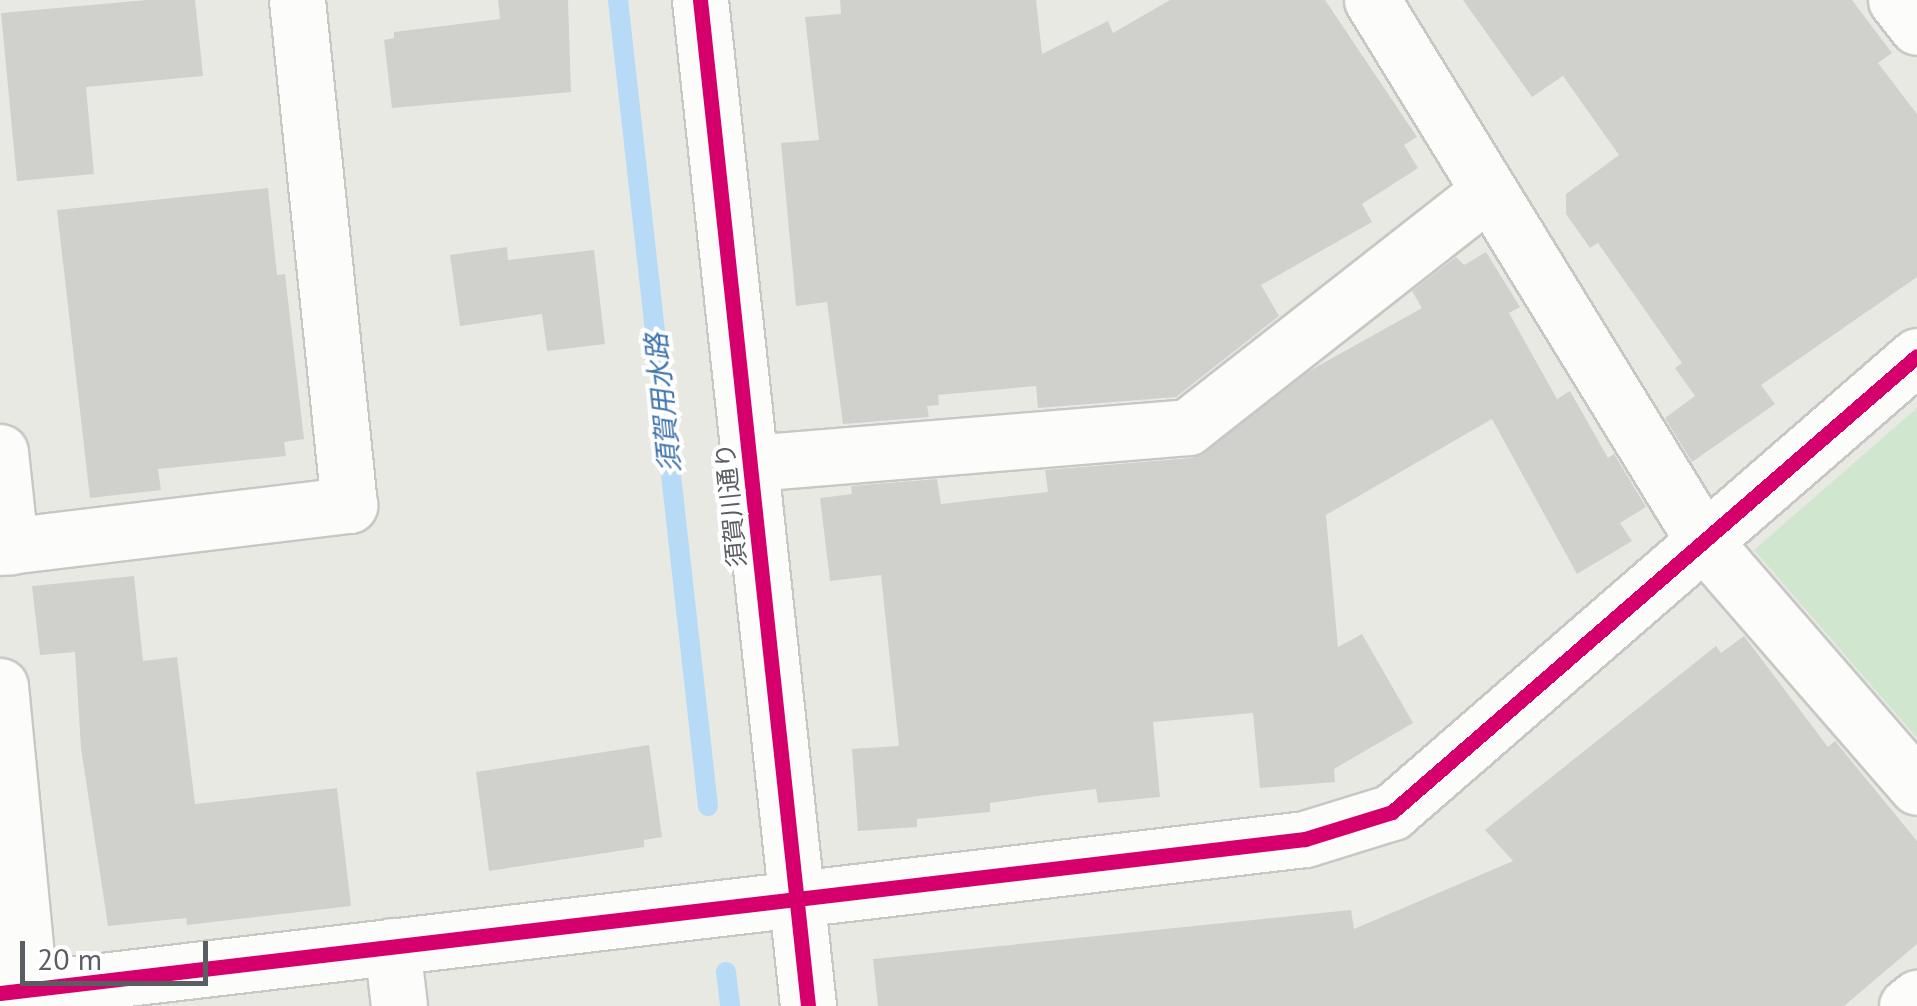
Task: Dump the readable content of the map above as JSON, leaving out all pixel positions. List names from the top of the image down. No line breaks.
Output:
{"streets":{"street":["須賀川通り"]},"water":["須賀用水路"],"scale_bar":"20 m"}
